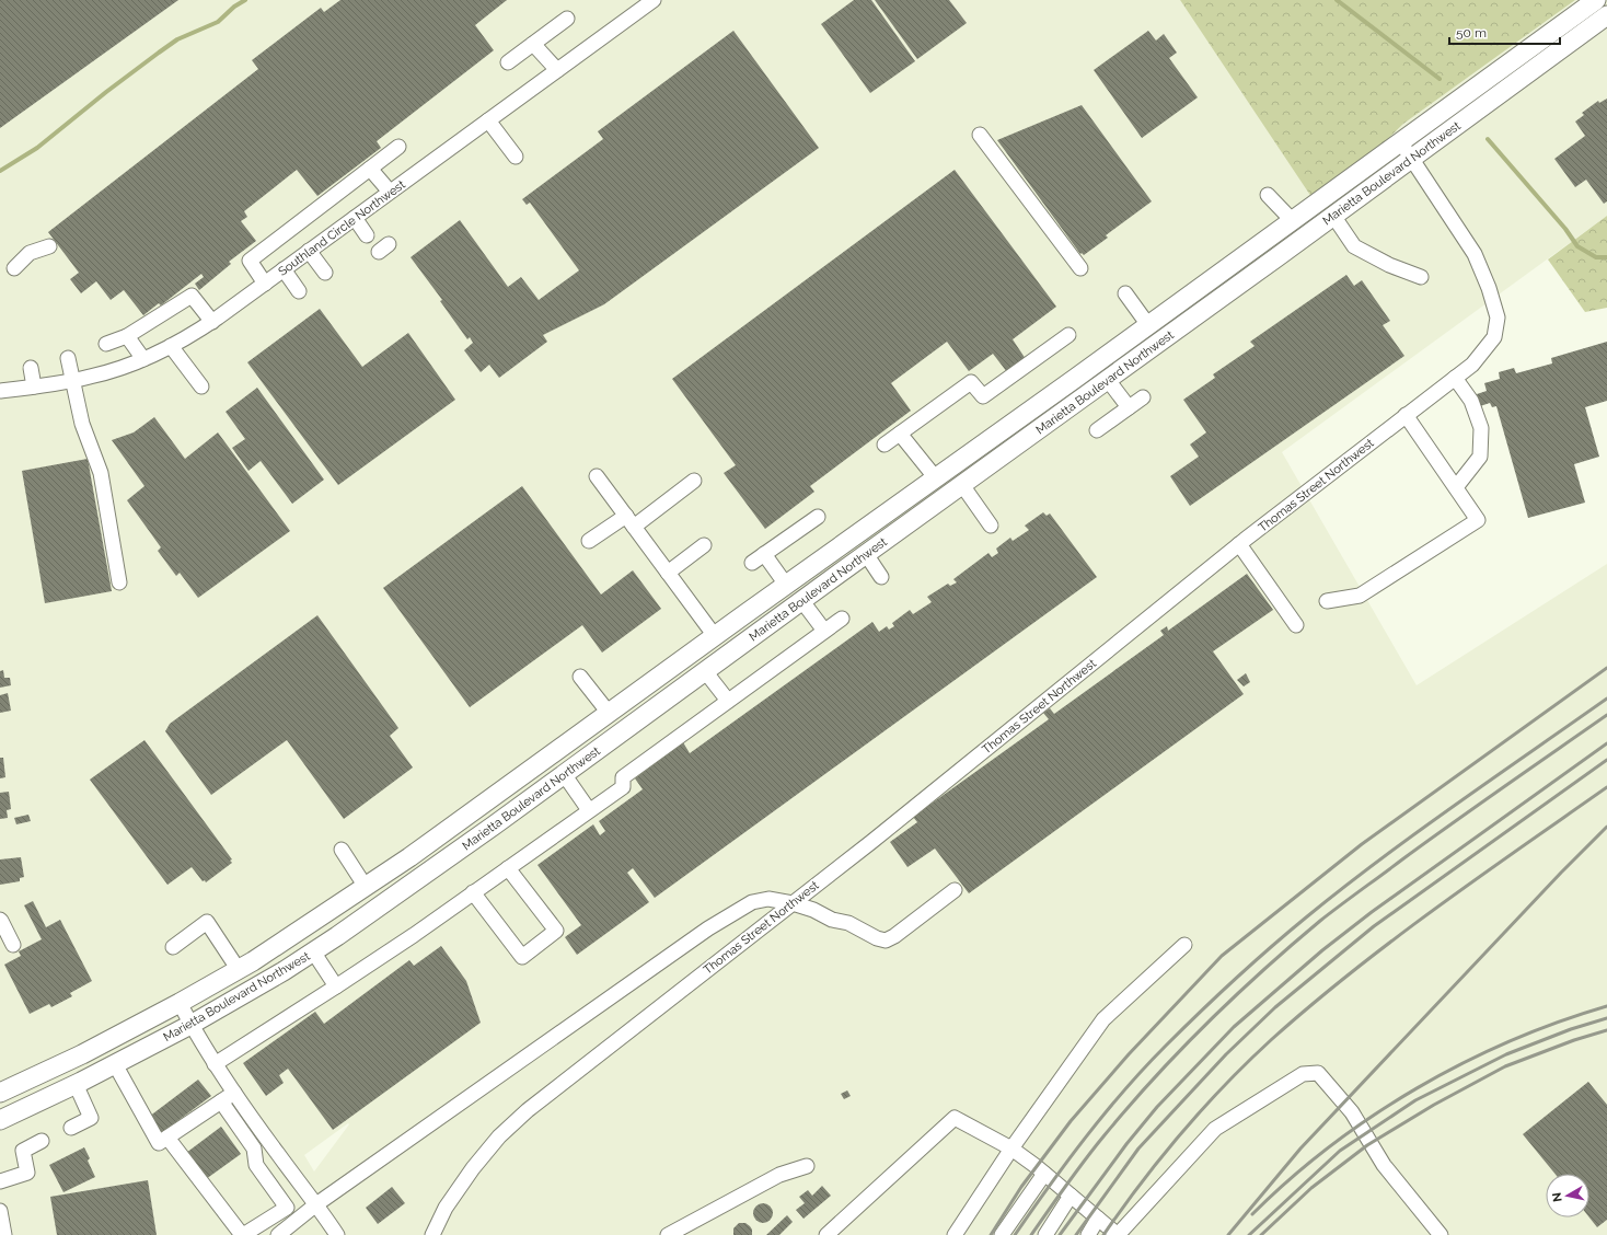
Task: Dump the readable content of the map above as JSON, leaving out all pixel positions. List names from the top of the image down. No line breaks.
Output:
{"streets":{"main road":["Marietta Boulevard Northwest"],"street":["Southland Circle Northwest","Thomas Street Northwest"]},"crossings":[["Marietta Boulevard Northwest","Thomas Street Northwest"]],"scale_bar":"50 m","north":"left"}
